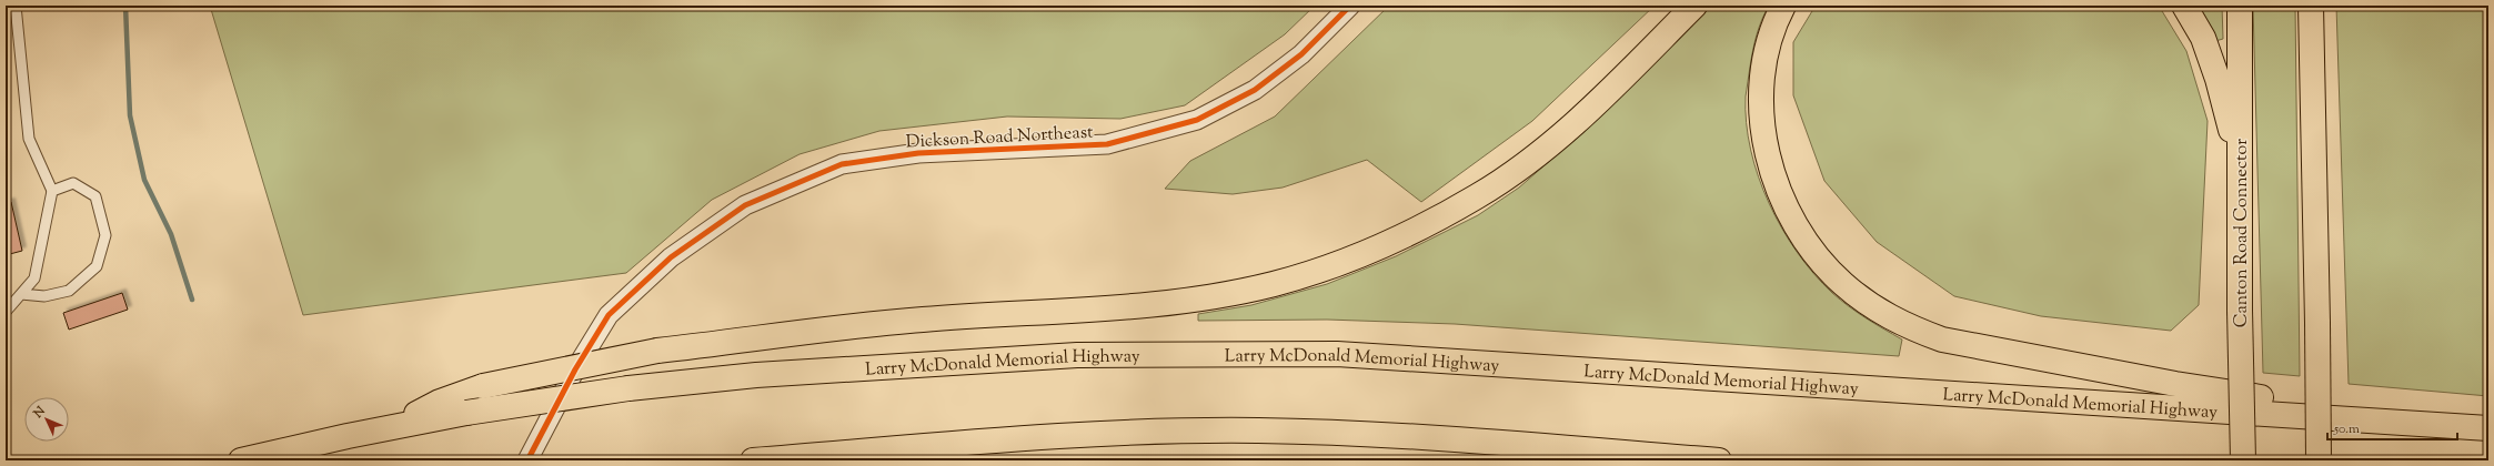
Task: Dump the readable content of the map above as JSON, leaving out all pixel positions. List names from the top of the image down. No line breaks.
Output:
{"streets":{"highway":["Canton Road Connector","Larry McDonald Memorial Highway"],"street":["Dickson Road Northeast"]},"scale_bar":"50 m","north":"top left"}
